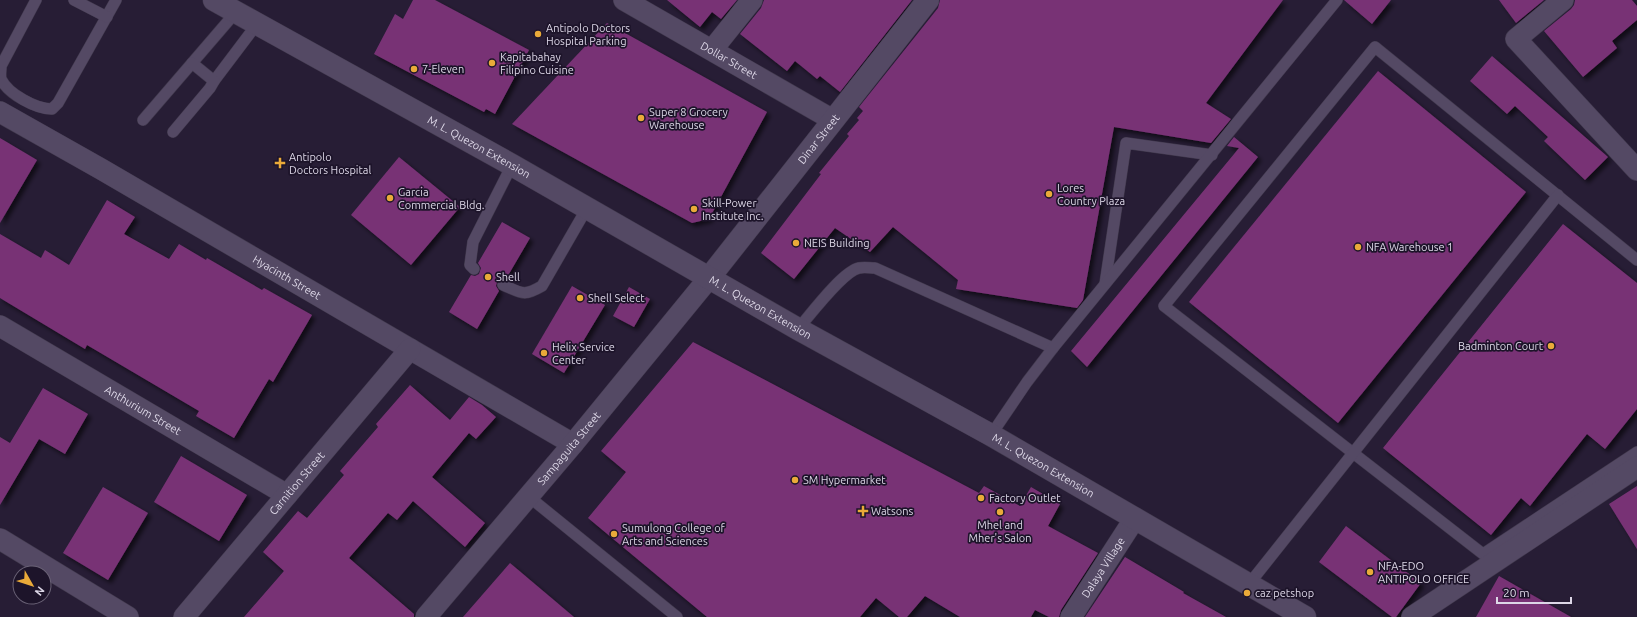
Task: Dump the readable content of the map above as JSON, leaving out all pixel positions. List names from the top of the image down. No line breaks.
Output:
{"streets":{"main road":["Dinar Street","M. L. Quezon Extension"],"street":["Dollar Street","Hyacinth Street","Anthurium Street","Sampaguita Street","Carnition Street","Dalaya Village"]},"crossings":[["Dollar Street","Dinar Street"],["Dinar Street","M. L. Quezon Extension"],["Dinar Street","Sampaguita Street"],["M. L. Quezon Extension","Sampaguita Street"],["M. L. Quezon Extension","Dalaya Village"],["Hyacinth Street","Sampaguita Street"],["Hyacinth Street","Carnition Street"],["Anthurium Street","Carnition Street"]],"places":{"other":["Antipolo Doctors Hospital Parking","Kapitabahay Filipino Cuisine","7-Eleven","Super 8 Grocery Warehouse","Lores Country Plaza","Garcia Commercial Bldg.","Skill-Power Institute Inc.","NEIS Building","NFA Warehouse 1","Shell","Shell Select","Badminton Court","Helix Service Center","SM Hypermarket","Factory Outlet","Mhel and Mher's Salon","Sumulong College of Arts and Sciences","NFA-EDO ANTIPOLO OFFICE","caz petshop"],"health":["Antipolo Doctors Hospital","Watsons"]},"scale_bar":"20 m","north":"bottom right"}
